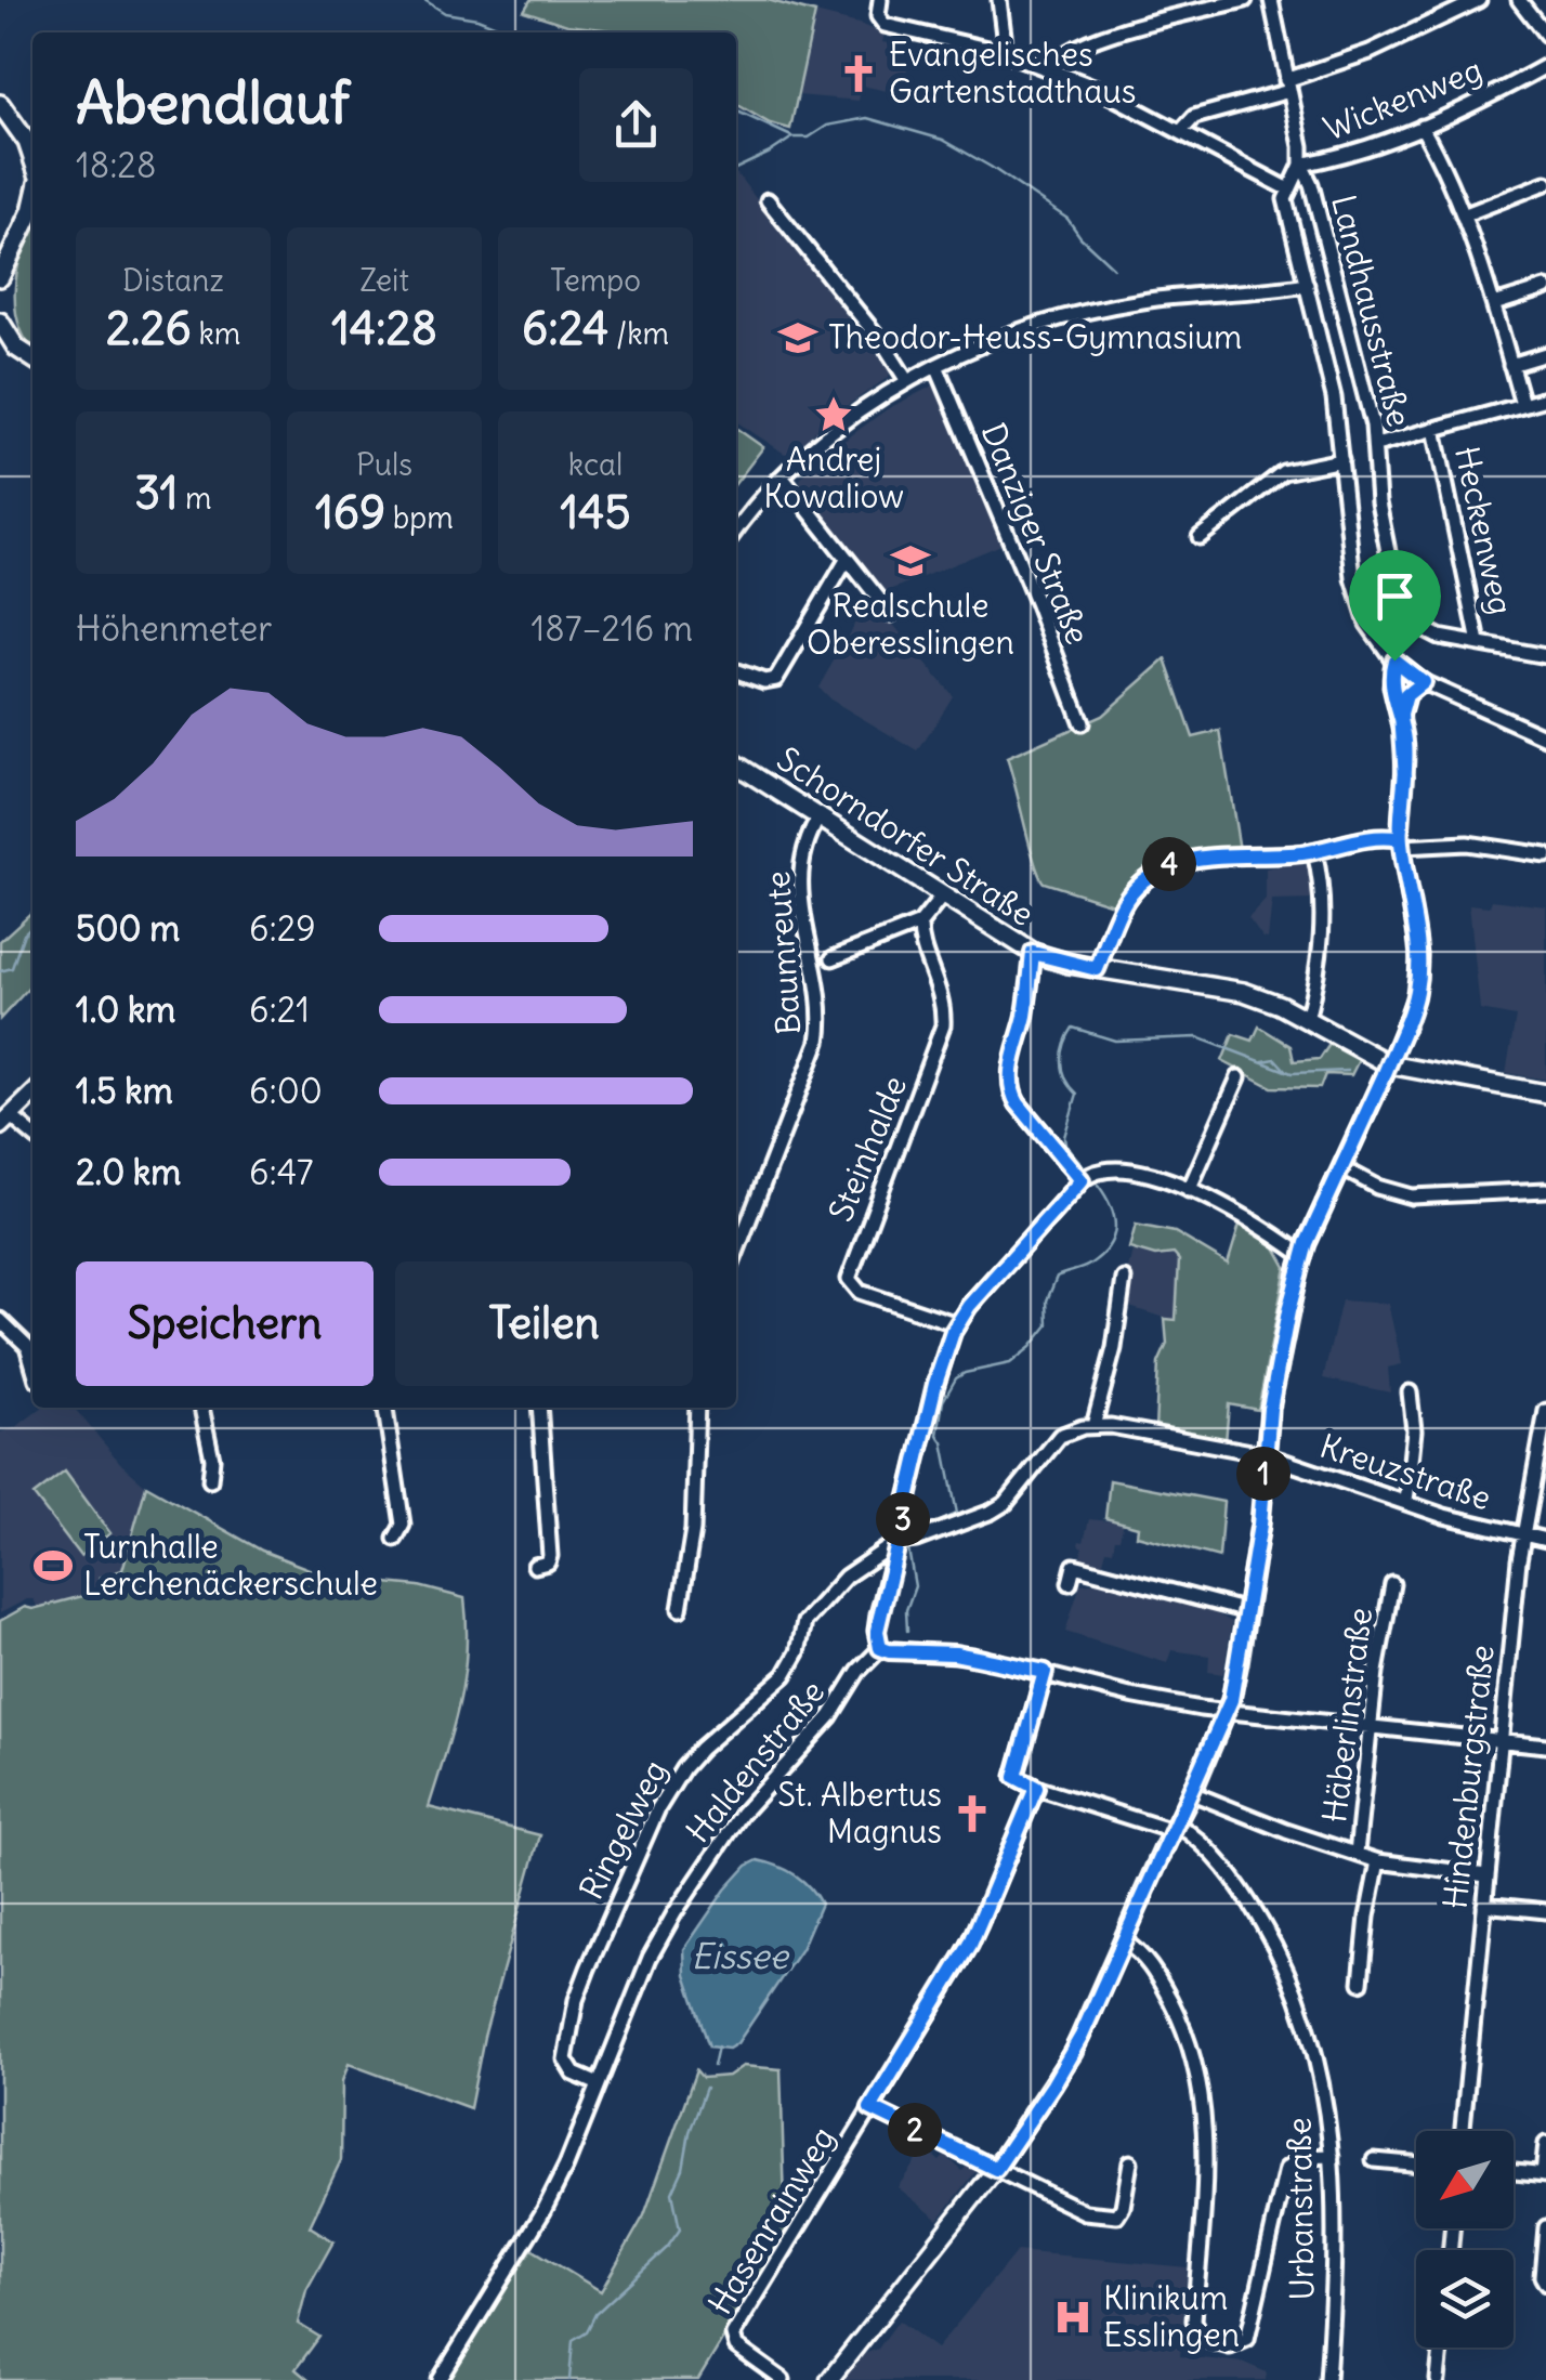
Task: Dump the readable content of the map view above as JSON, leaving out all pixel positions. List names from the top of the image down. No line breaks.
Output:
{"streets":{"main road":["Schorndorfer Straße"],"street":["Wickenweg","Landhausstraße","Heckenweg","Danziger Straße","Baumreute","Steinhalde","Kreuzstraße","Häberlinstraße","Haldenstraße","Hindenburgstraße","Ringelweg","Urbanstraße","Hasenrainweg"]},"crossings":[["Wickenweg","Landhausstraße"],["Landhausstraße","Heckenweg"],["Schorndorfer Straße","Baumreute"],["Kreuzstraße","Hindenburgstraße"],["Haldenstraße","Ringelweg"]],"water":["Eissee"],"places":{"church":["Evangelisches Gartenstadthaus","St. Albertus Magnus"],"school or university":["Theodor-Heuss-Gymnasium","Realschule Oberesslingen"],"place":["Andrej Kowaliow"],"sports":["Turnhalle Lerchenäckerschule"],"hospital":["Klinikum Esslingen"]},"north":"bottom left","page":{"heading":["Abendlauf","18:28"],"stats":[["Distanz","2.26 km"],["Zeit","14:28"],["Tempo","6:24 /km"],["31 m"],["Puls","169 bpm"],["kcal","145"]],"chart":["Höhenmeter","187–216 m"],"pins":["4","1","3","2"],"list":[{"name":"500 m","note":"6:29"},{"name":"1.0 km","note":"6:21"},{"name":"1.5 km","note":"6:00"},{"name":"2.0 km","note":"6:47"}],"buttons":["Speichern","Teilen"]}}
